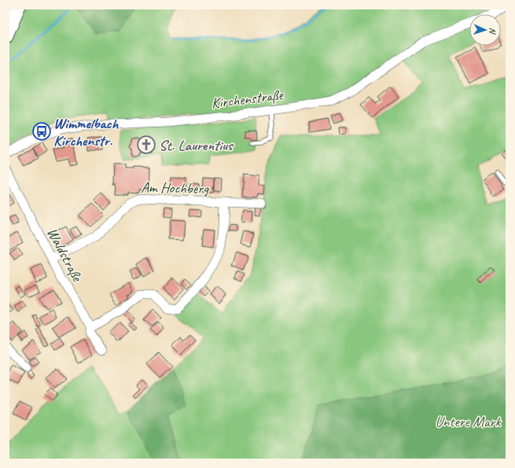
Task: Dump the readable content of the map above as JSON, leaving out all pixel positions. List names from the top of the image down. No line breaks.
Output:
{"streets":{"street":["Kirchenstraße","Am Hochberg","Waldstraße"]},"crossings":[["Am Hochberg","Waldstraße"]],"parks":["Untere Mark"],"places":{"bus stop":["Wimmelbach Kirchenstr."],"church":["St. Laurentius"]},"north":"right"}
